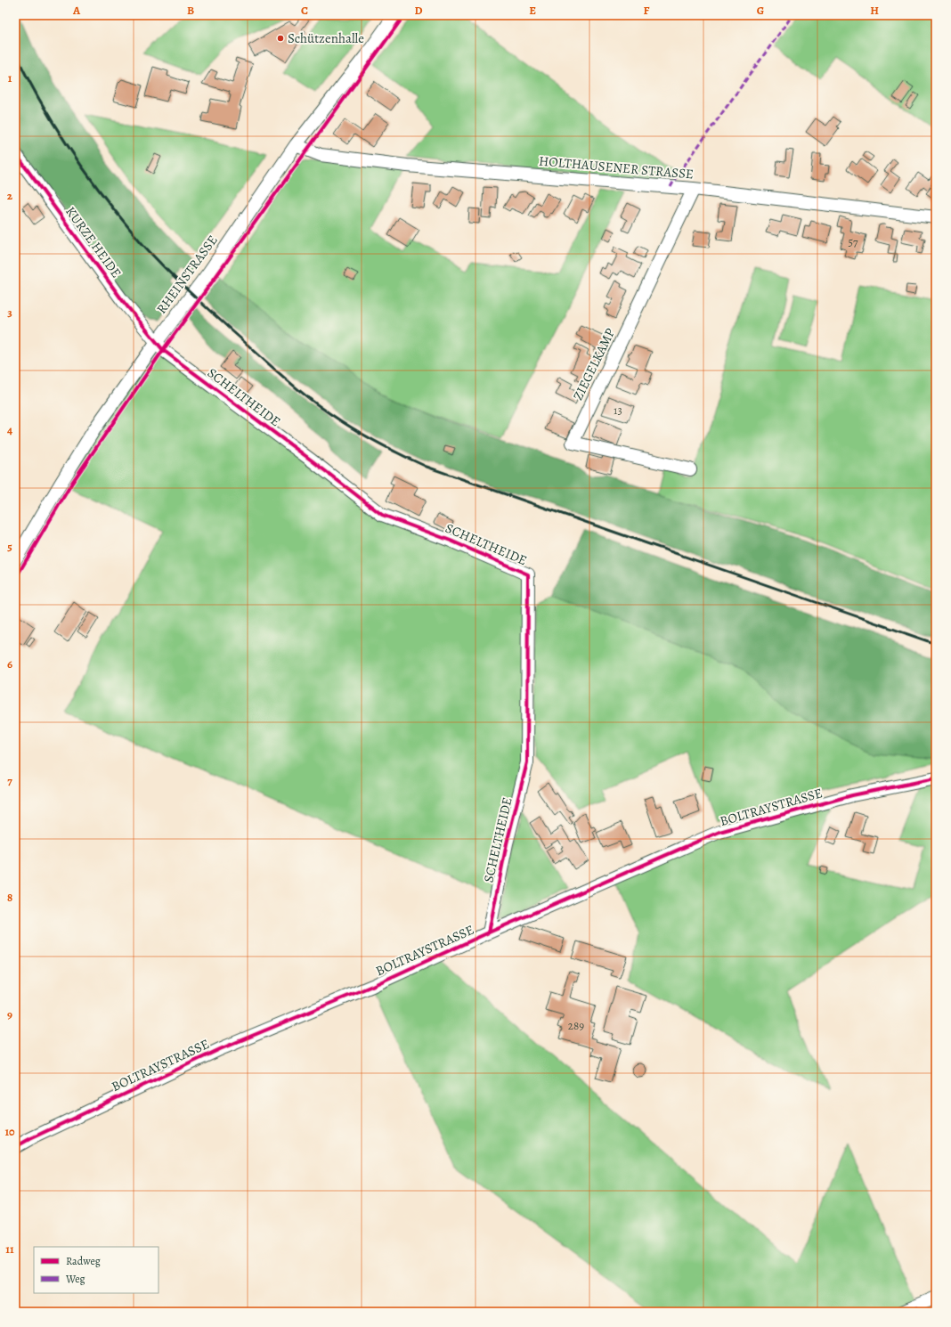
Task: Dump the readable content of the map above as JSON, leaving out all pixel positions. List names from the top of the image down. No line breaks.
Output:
{"streets":{"street":["HOLTHAUSENER STRASSE","KURZE HEIDE","RHEINSTRASSE","ZIEGELKAMP","SCHELTHEIDE","BOLTRAYSTRASSE"]},"crossings":[["HOLTHAUSENER STRASSE","RHEINSTRASSE"],["HOLTHAUSENER STRASSE","ZIEGELKAMP"],["KURZE HEIDE","RHEINSTRASSE"],["KURZE HEIDE","SCHELTHEIDE"],["RHEINSTRASSE","SCHELTHEIDE"],["SCHELTHEIDE","BOLTRAYSTRASSE"]],"places":["Schützenhalle"],"house_numbers":["57","13","289"],"legend":["Radweg","Weg"],"grid":{"columns":["A","B","C","D","E","F","G","H"],"rows":["1","2","3","4","5","6","7","8","9","10","11"]}}
